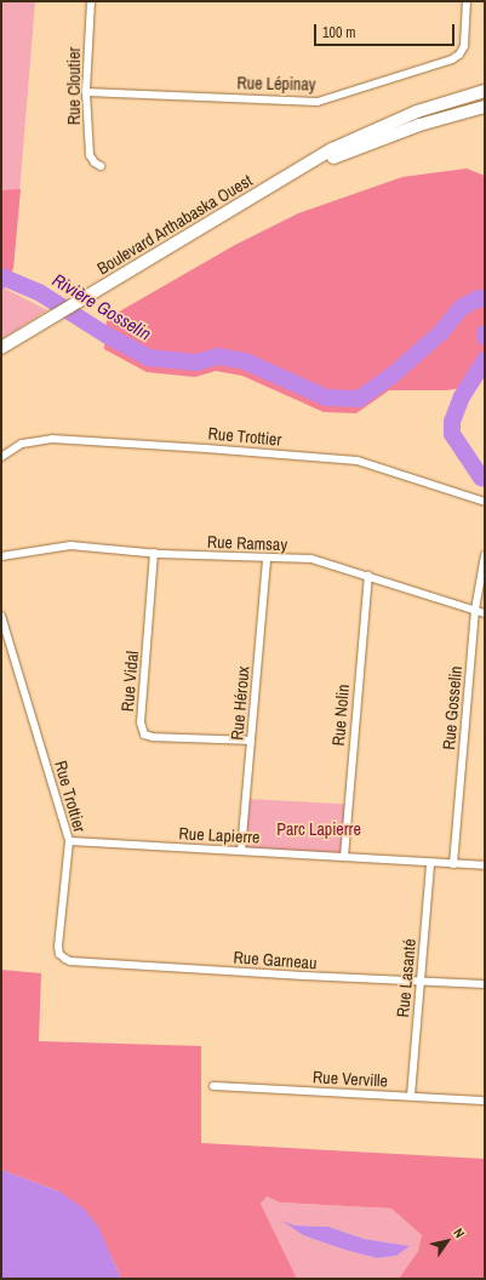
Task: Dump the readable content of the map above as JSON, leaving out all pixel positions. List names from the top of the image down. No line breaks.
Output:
{"streets":{"main road":["Boulevard Arthabaska Ouest"],"street":["Rue Lépinay","Rue Cloutier","Rue Trottier","Rue Ramsay","Rue Vidal","Rue Héroux","Rue Gosselin","Rue Nolin","Rue Lapierre","Rue Garneau","Rue Lasanté","Rue Verville"]},"crossings":[["Rue Lépinay","Rue Cloutier"],["Rue Trottier","Rue Lapierre"],["Rue Trottier","Rue Garneau"],["Rue Ramsay","Rue Vidal"],["Rue Ramsay","Rue Héroux"],["Rue Ramsay","Rue Gosselin"],["Rue Ramsay","Rue Nolin"],["Rue Vidal","Rue Héroux"],["Rue Héroux","Rue Lapierre"],["Rue Gosselin","Rue Lapierre"],["Rue Nolin","Rue Lapierre"],["Rue Lapierre","Rue Lasanté"],["Rue Garneau","Rue Lasanté"],["Rue Lasanté","Rue Verville"]],"water":["Rivière Gosselin"],"parks":["Parc Lapierre"],"scale_bar":"100 m","north":"top right"}
